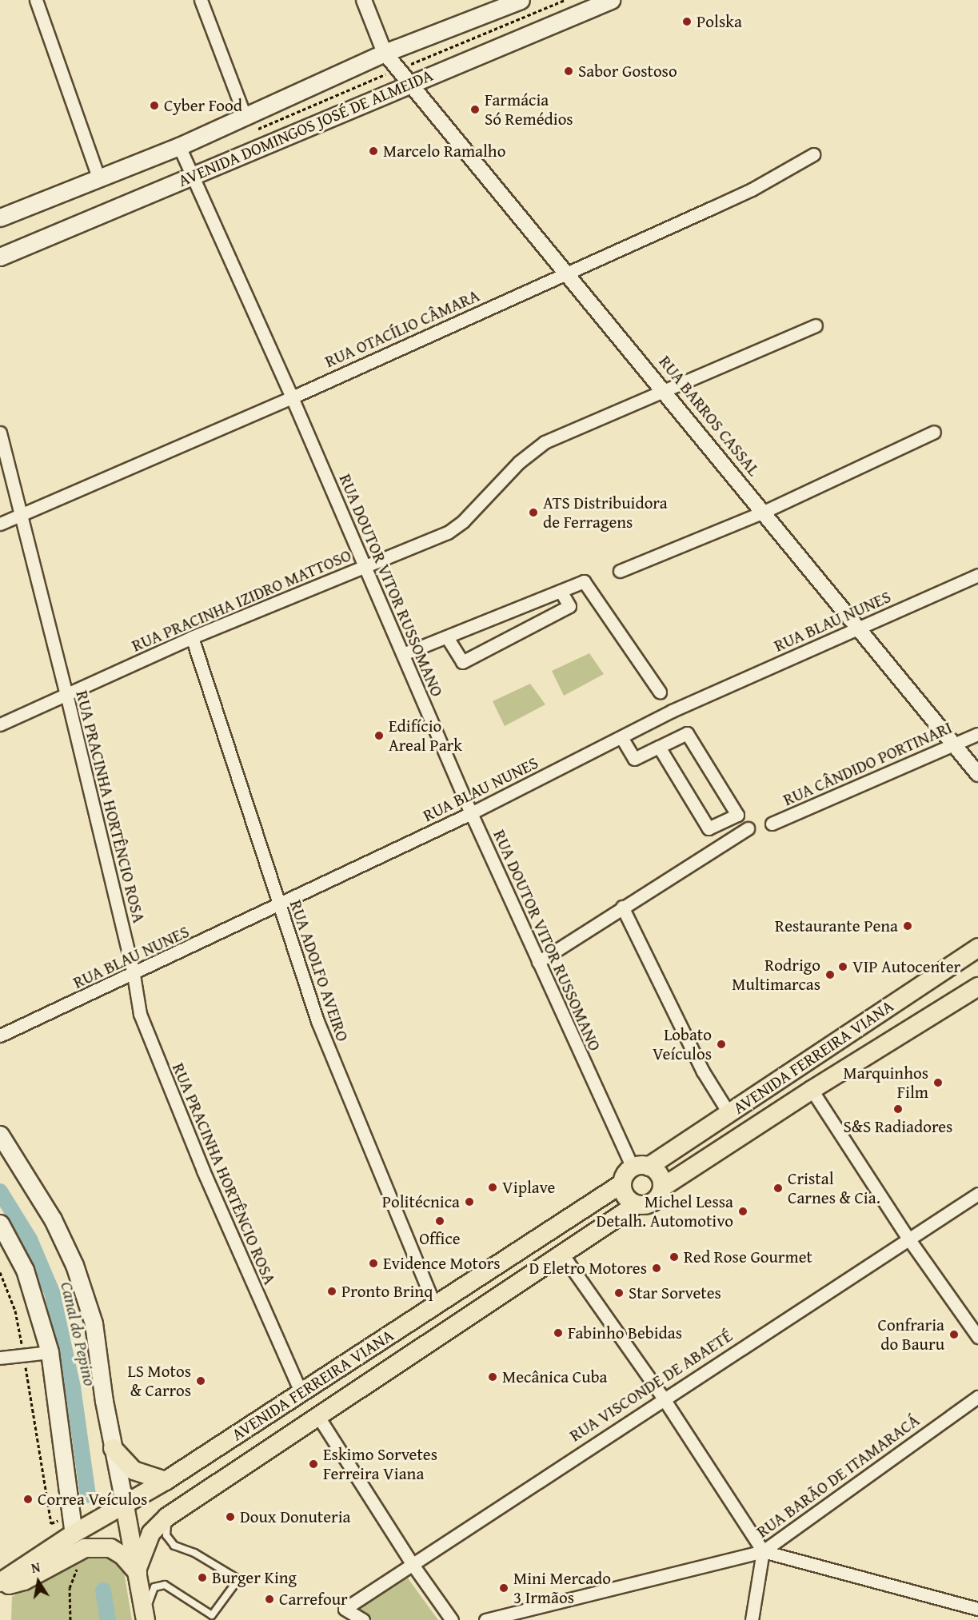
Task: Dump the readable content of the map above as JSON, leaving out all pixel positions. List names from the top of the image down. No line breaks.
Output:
{"streets":{"main road":["AVENIDA DOMINGOS JOSÉ DE ALMEIDA","AVENIDA FERREIRA VIANA"],"street":["RUA OTACÍLIO CÂMARA","RUA BARROS CASSAL","RUA DOUTOR VITOR RUSSOMANO","RUA PRACINHA IZIDRO MATTOSO","RUA BLAU NUNES","RUA CÂNDIDO PORTINARI","RUA PRACINHA HORTÊNCIO ROSA","RUA ADOLFO AVEIRO","RUA VISCONDE DE ABAETÉ","RUA BARÃO DE ITAMARACÁ"]},"crossings":[["AVENIDA DOMINGOS JOSÉ DE ALMEIDA","RUA BARROS CASSAL"],["AVENIDA DOMINGOS JOSÉ DE ALMEIDA","RUA DOUTOR VITOR RUSSOMANO"],["RUA OTACÍLIO CÂMARA","RUA BARROS CASSAL"],["RUA OTACÍLIO CÂMARA","RUA DOUTOR VITOR RUSSOMANO"],["RUA OTACÍLIO CÂMARA","RUA PRACINHA HORTÊNCIO ROSA"],["RUA BARROS CASSAL","RUA PRACINHA IZIDRO MATTOSO"],["RUA BARROS CASSAL","RUA BLAU NUNES"],["RUA BARROS CASSAL","RUA CÂNDIDO PORTINARI"],["RUA DOUTOR VITOR RUSSOMANO","RUA PRACINHA IZIDRO MATTOSO"],["RUA DOUTOR VITOR RUSSOMANO","RUA BLAU NUNES"],["RUA DOUTOR VITOR RUSSOMANO","AVENIDA FERREIRA VIANA"],["RUA PRACINHA IZIDRO MATTOSO","RUA PRACINHA HORTÊNCIO ROSA"],["RUA PRACINHA IZIDRO MATTOSO","RUA ADOLFO AVEIRO"],["RUA BLAU NUNES","RUA PRACINHA HORTÊNCIO ROSA"],["RUA BLAU NUNES","RUA ADOLFO AVEIRO"],["RUA PRACINHA HORTÊNCIO ROSA","AVENIDA FERREIRA VIANA"],["RUA ADOLFO AVEIRO","AVENIDA FERREIRA VIANA"]],"water":["Canal do Pepino"],"places":["Polska","Sabor Gostoso","Cyber Food","Farmácia Só Remédios","Marcelo Ramalho","ATS Distribuidora de Ferragens","Edifício Areal Park","Restaurante Pena","VIP Autocenter","Rodrigo Multimarcas","Lobato Veículos","Marquinhos Film","S&S Radiadores","Viplave","Cristal Carnes & Cia.","Politécnica","Michel Lessa Detalh. Automotivo","Office","Red Rose Gourmet","Evidence Motors","D Eletro Motores","Pronto Brinq","Star Sorvetes","Fabinho Bebidas","Confraria do Bauru","Mecânica Cuba","LS Motos & Carros","Eskimo Sorvetes Ferreira Viana","Correa Veículos","Doux Donuteria","Burger King","Mini Mercado 3 Irmãos","Carrefour"],"north":"top"}
